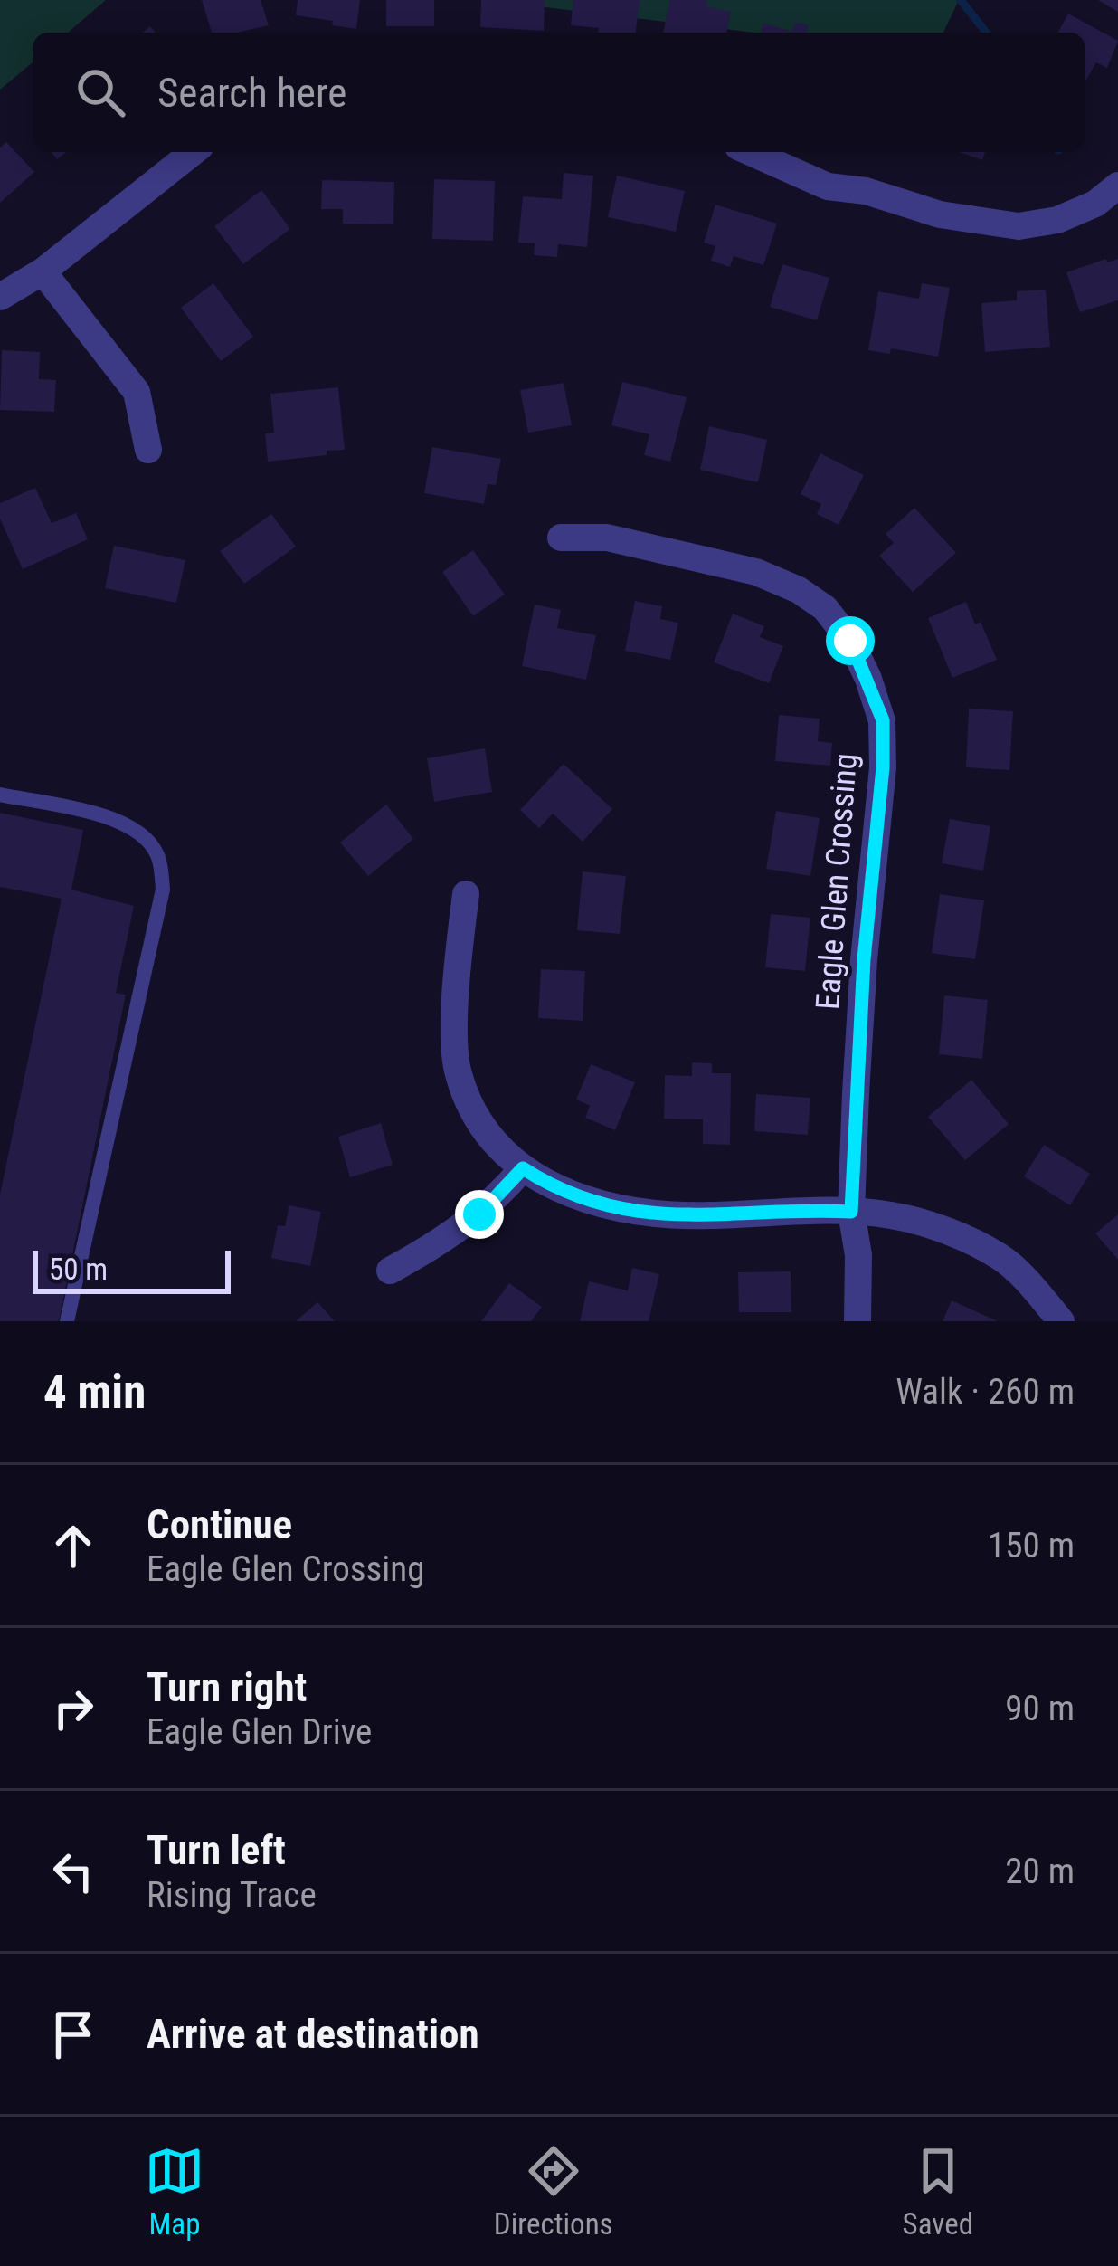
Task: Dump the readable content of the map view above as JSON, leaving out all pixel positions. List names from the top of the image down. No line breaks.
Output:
{"streets":{"street":["Eagle Glen Crossing"]},"scale_bar":"50 m","page":{"search":"Search here","scale":"50 m","heading":["4 min","Walk · 260 m"],"list":[["Continue","Eagle Glen Crossing","150 m"],["Turn right","Eagle Glen Drive","90 m"],["Turn left","Rising Trace","20 m"],"Arrive at destination"],"nav":["Map","Directions","Saved"]}}
